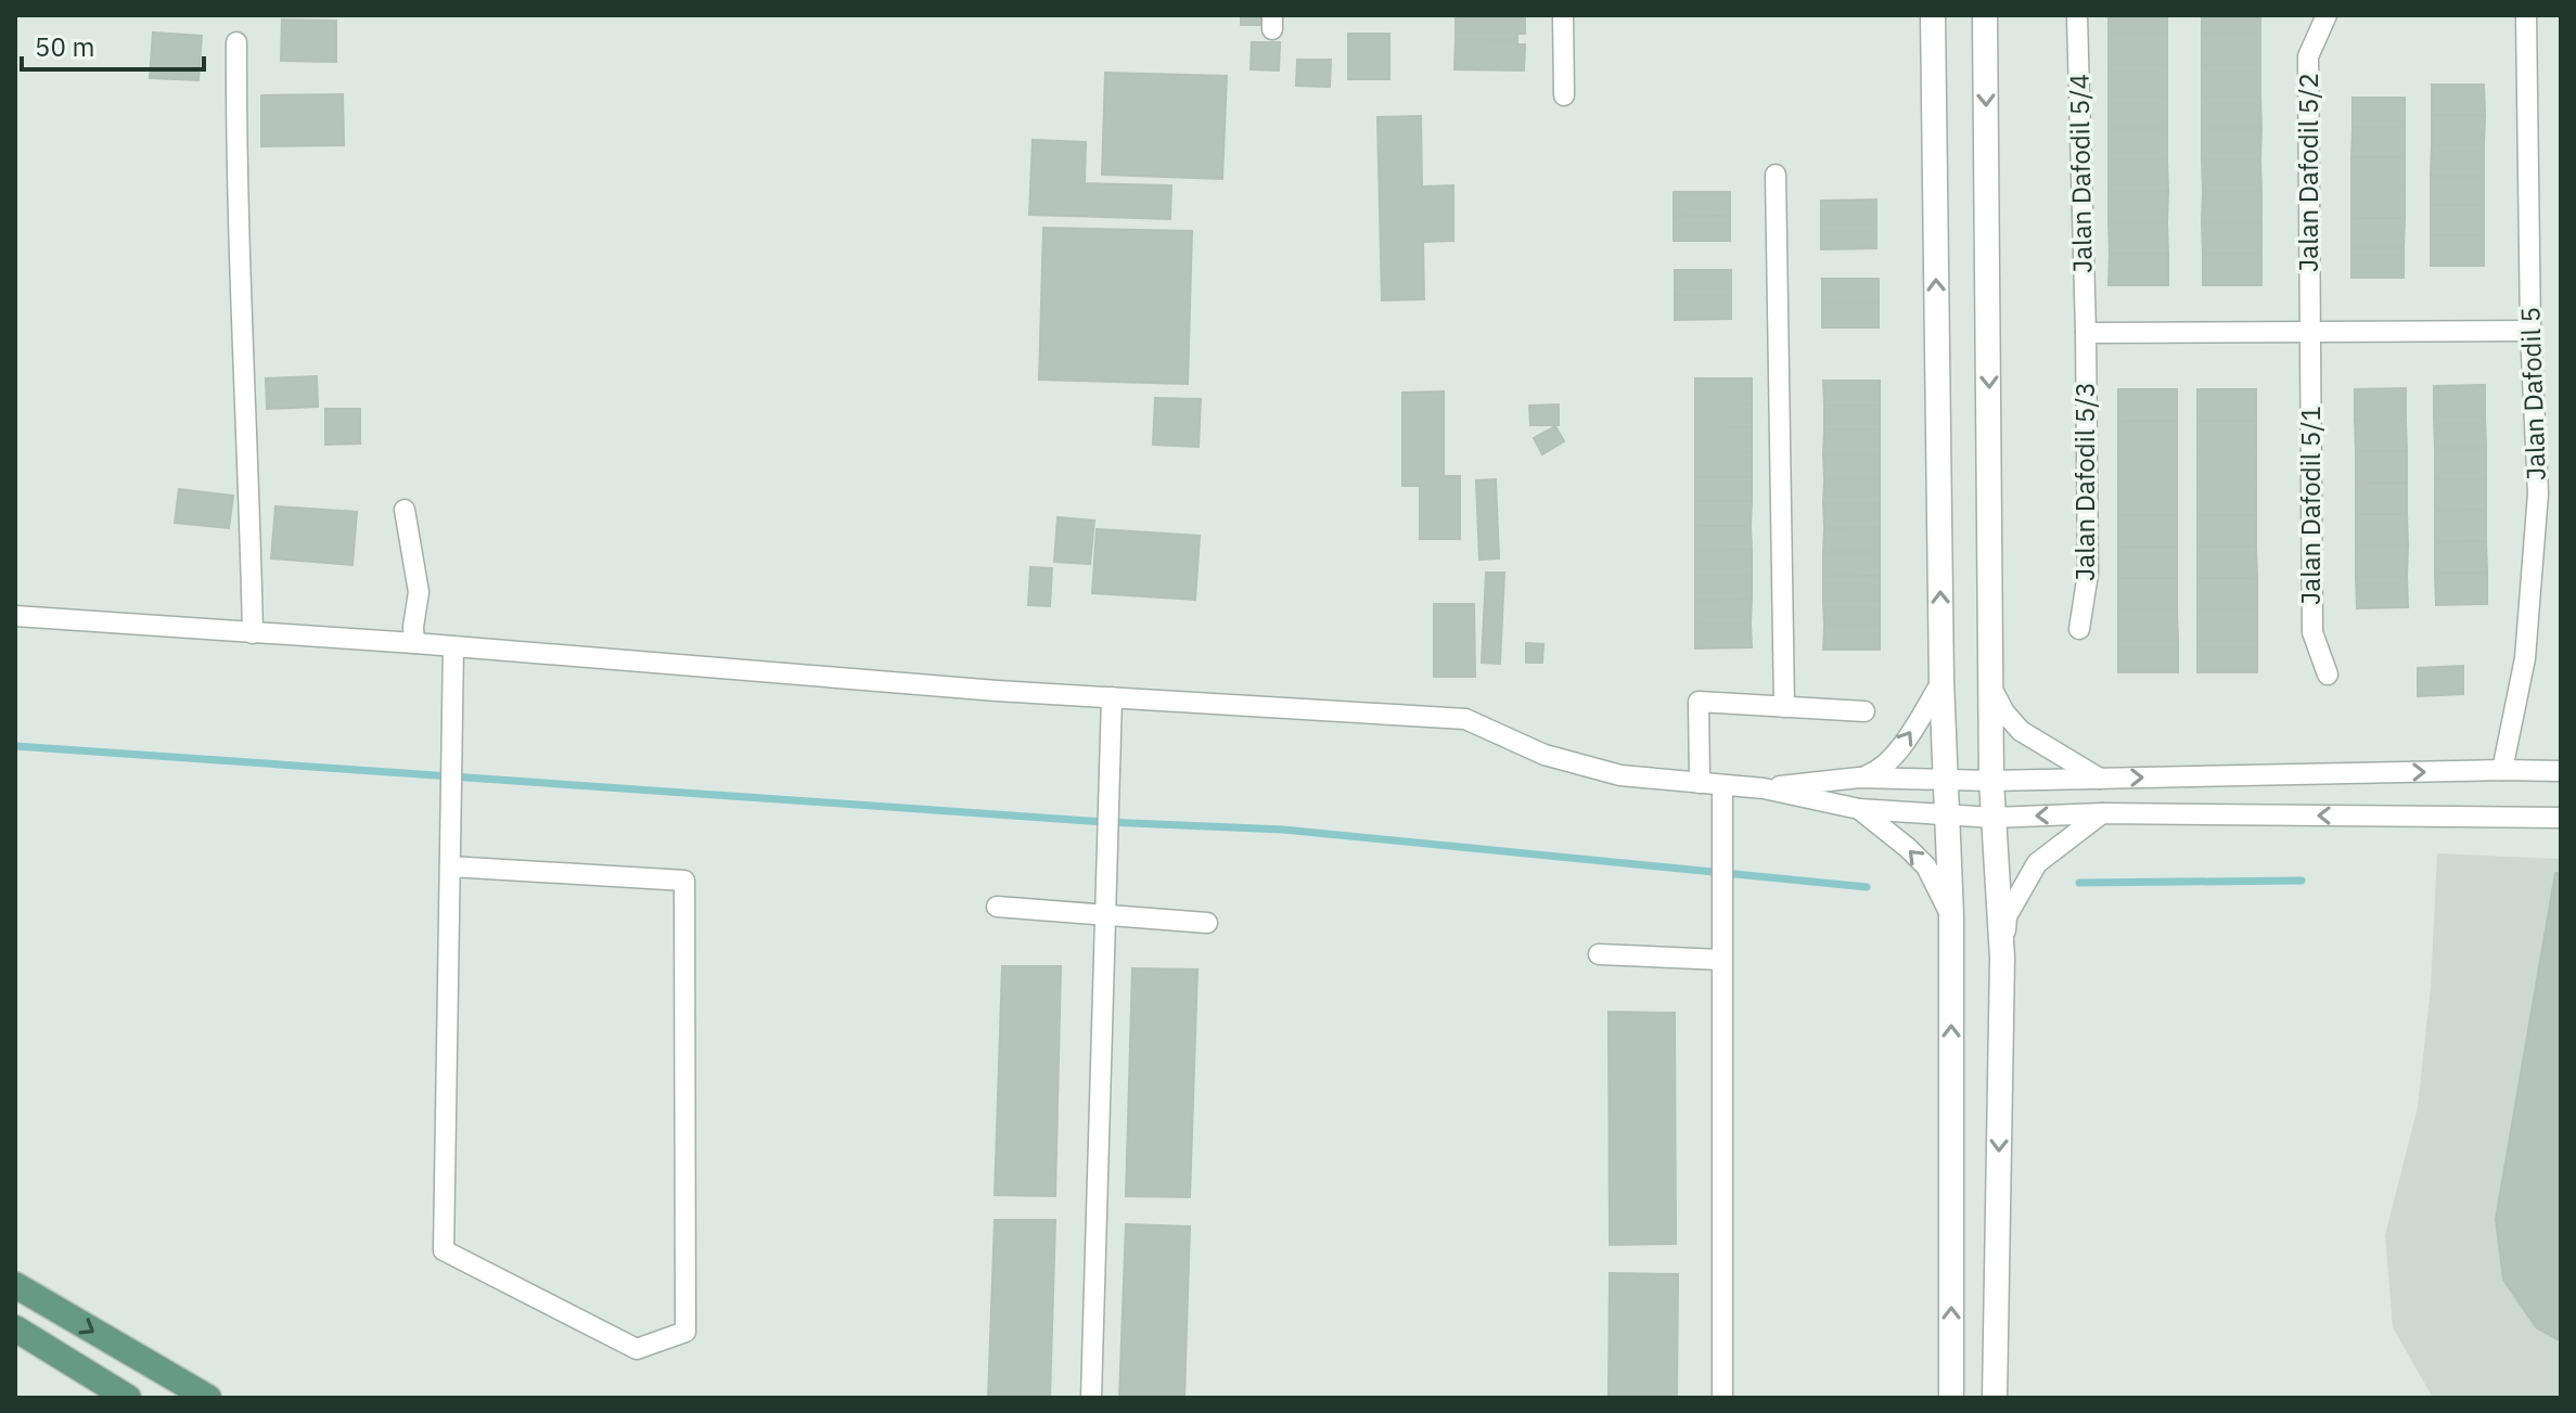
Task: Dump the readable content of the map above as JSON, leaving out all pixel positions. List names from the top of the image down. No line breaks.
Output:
{"streets":{"street":["Jalan Dafodil 5/2","Jalan Dafodil 5/4","Jalan Dafodil 5","Jalan Dafodil 5/3","Jalan Dafodil 5/1"]},"crossings":[["Jalan Dafodil 5/2","Jalan Dafodil 5/1"],["Jalan Dafodil 5/4","Jalan Dafodil 5/3"]],"scale_bar":"50 m"}
